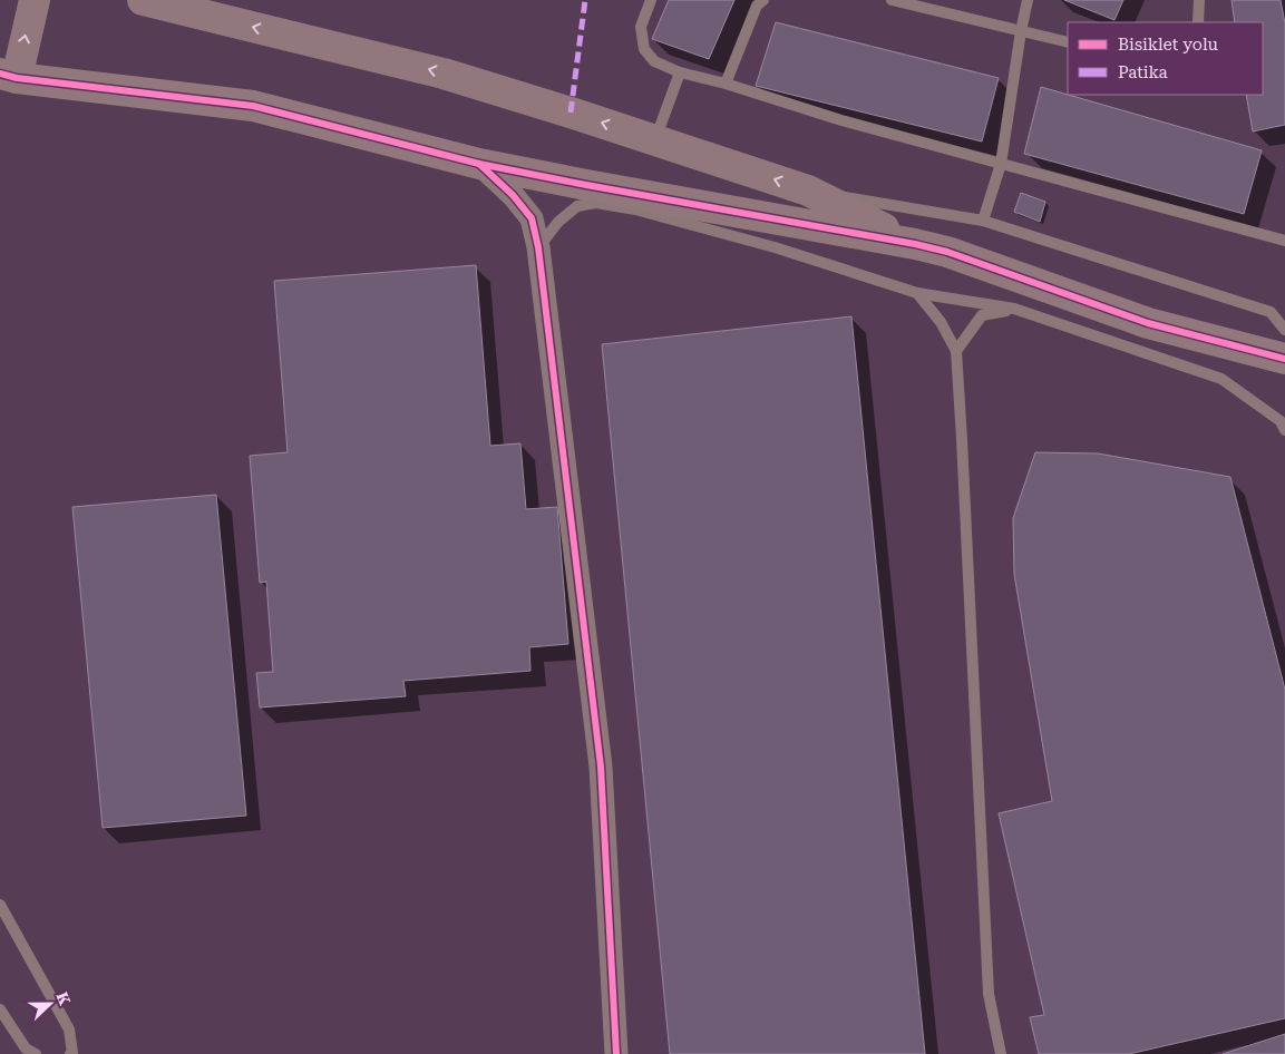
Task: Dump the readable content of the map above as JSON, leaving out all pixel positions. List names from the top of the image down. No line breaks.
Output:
{"legend":["Bisiklet yolu","Patika"],"north":"right"}
